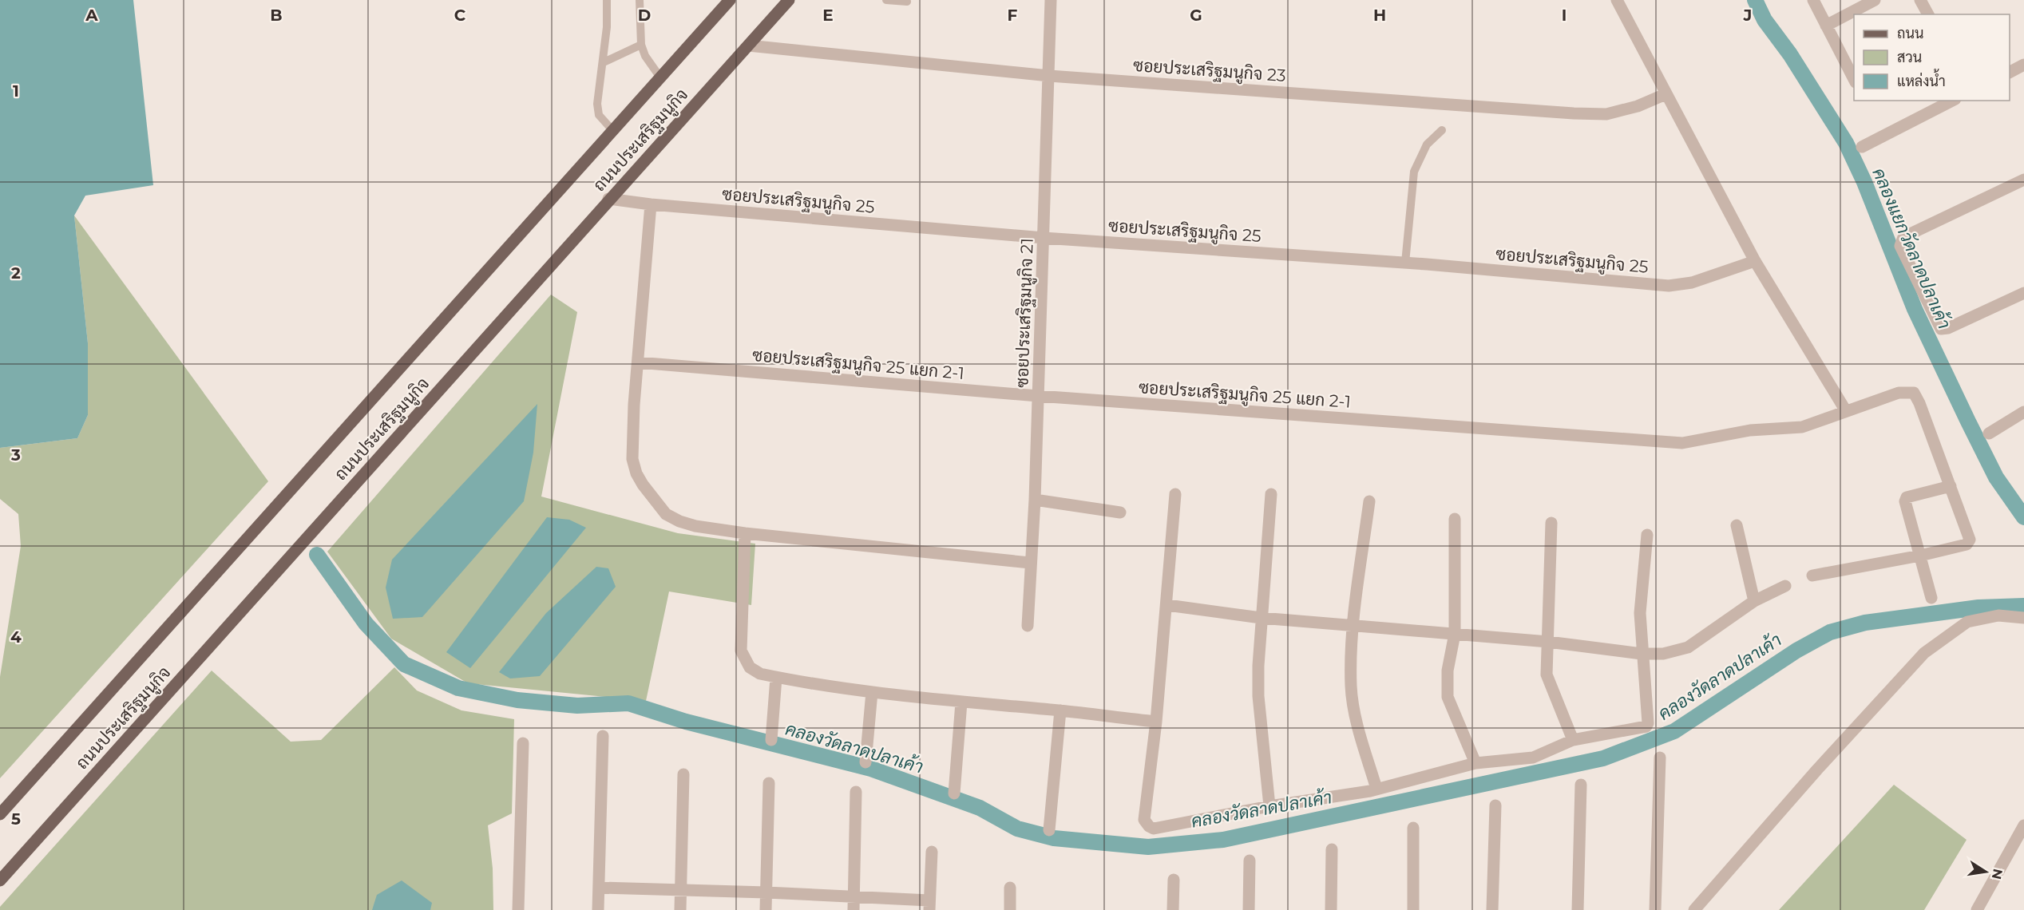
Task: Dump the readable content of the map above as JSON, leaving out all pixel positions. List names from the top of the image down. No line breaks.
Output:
{"streets":{"main road":["ถนนประเสริฐมนูกิจ"],"street":["ซอยประเสริฐมนูกิจ 23","ซอยประเสริฐมนูกิจ 25","ซอยประเสริฐมนูกิจ 21","ซอยประเสริฐมนูกิจ 25 แยก 2-1"]},"crossings":[["ซอยประเสริฐมนูกิจ 23","ถนนประเสริฐมนูกิจ"],["ซอยประเสริฐมนูกิจ 23","ซอยประเสริฐมนูกิจ 21"],["ถนนประเสริฐมนูกิจ","ซอยประเสริฐมนูกิจ 25"],["ซอยประเสริฐมนูกิจ 25","ซอยประเสริฐมนูกิจ 21"],["ซอยประเสริฐมนูกิจ 21","ซอยประเสริฐมนูกิจ 25 แยก 2-1"]],"water":["คลองแยกวัดลาดปลาเค้า","คลองวัดลาดปลาเค้า"],"legend":["ถนน","สวน","แหล่งน้ำ"],"north":"right","grid":{"columns":["A","B","C","D","E","F","G","H","I","J"],"rows":["1","2","3","4","5"]}}
